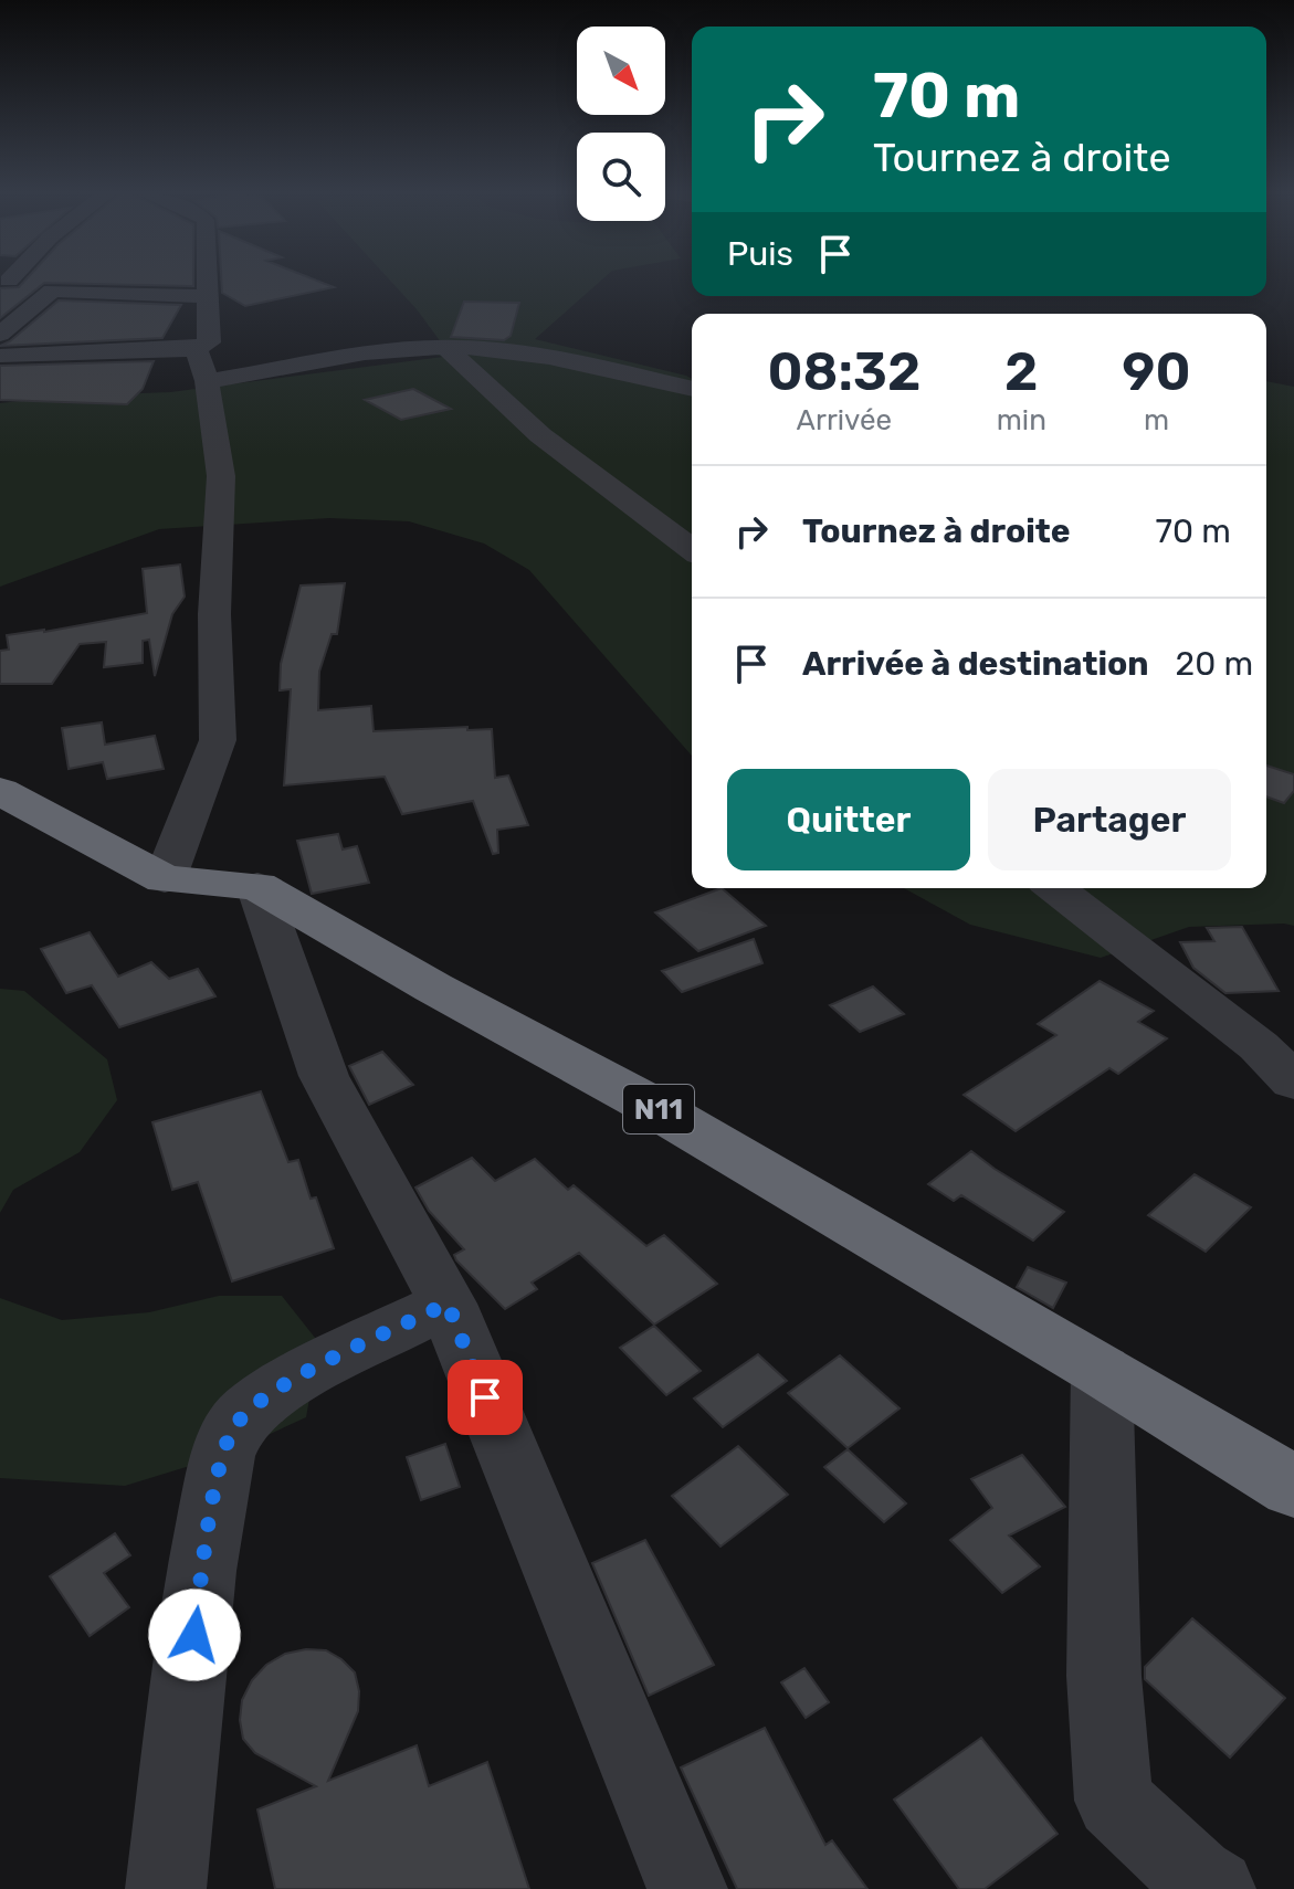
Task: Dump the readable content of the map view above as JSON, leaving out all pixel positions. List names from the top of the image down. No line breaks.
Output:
{"streets":{"highway":["N11"]},"north":"bottom right","page":{"turn":["70 m","Tournez à droite"],"then":"Puis","eta":["08:32","Arrivée","2","min","90","m"],"list":[{"name":"Tournez à droite","value":"70 m"},{"name":"Arrivée à destination","value":"20 m"}],"buttons":["Quitter","Partager"]}}
